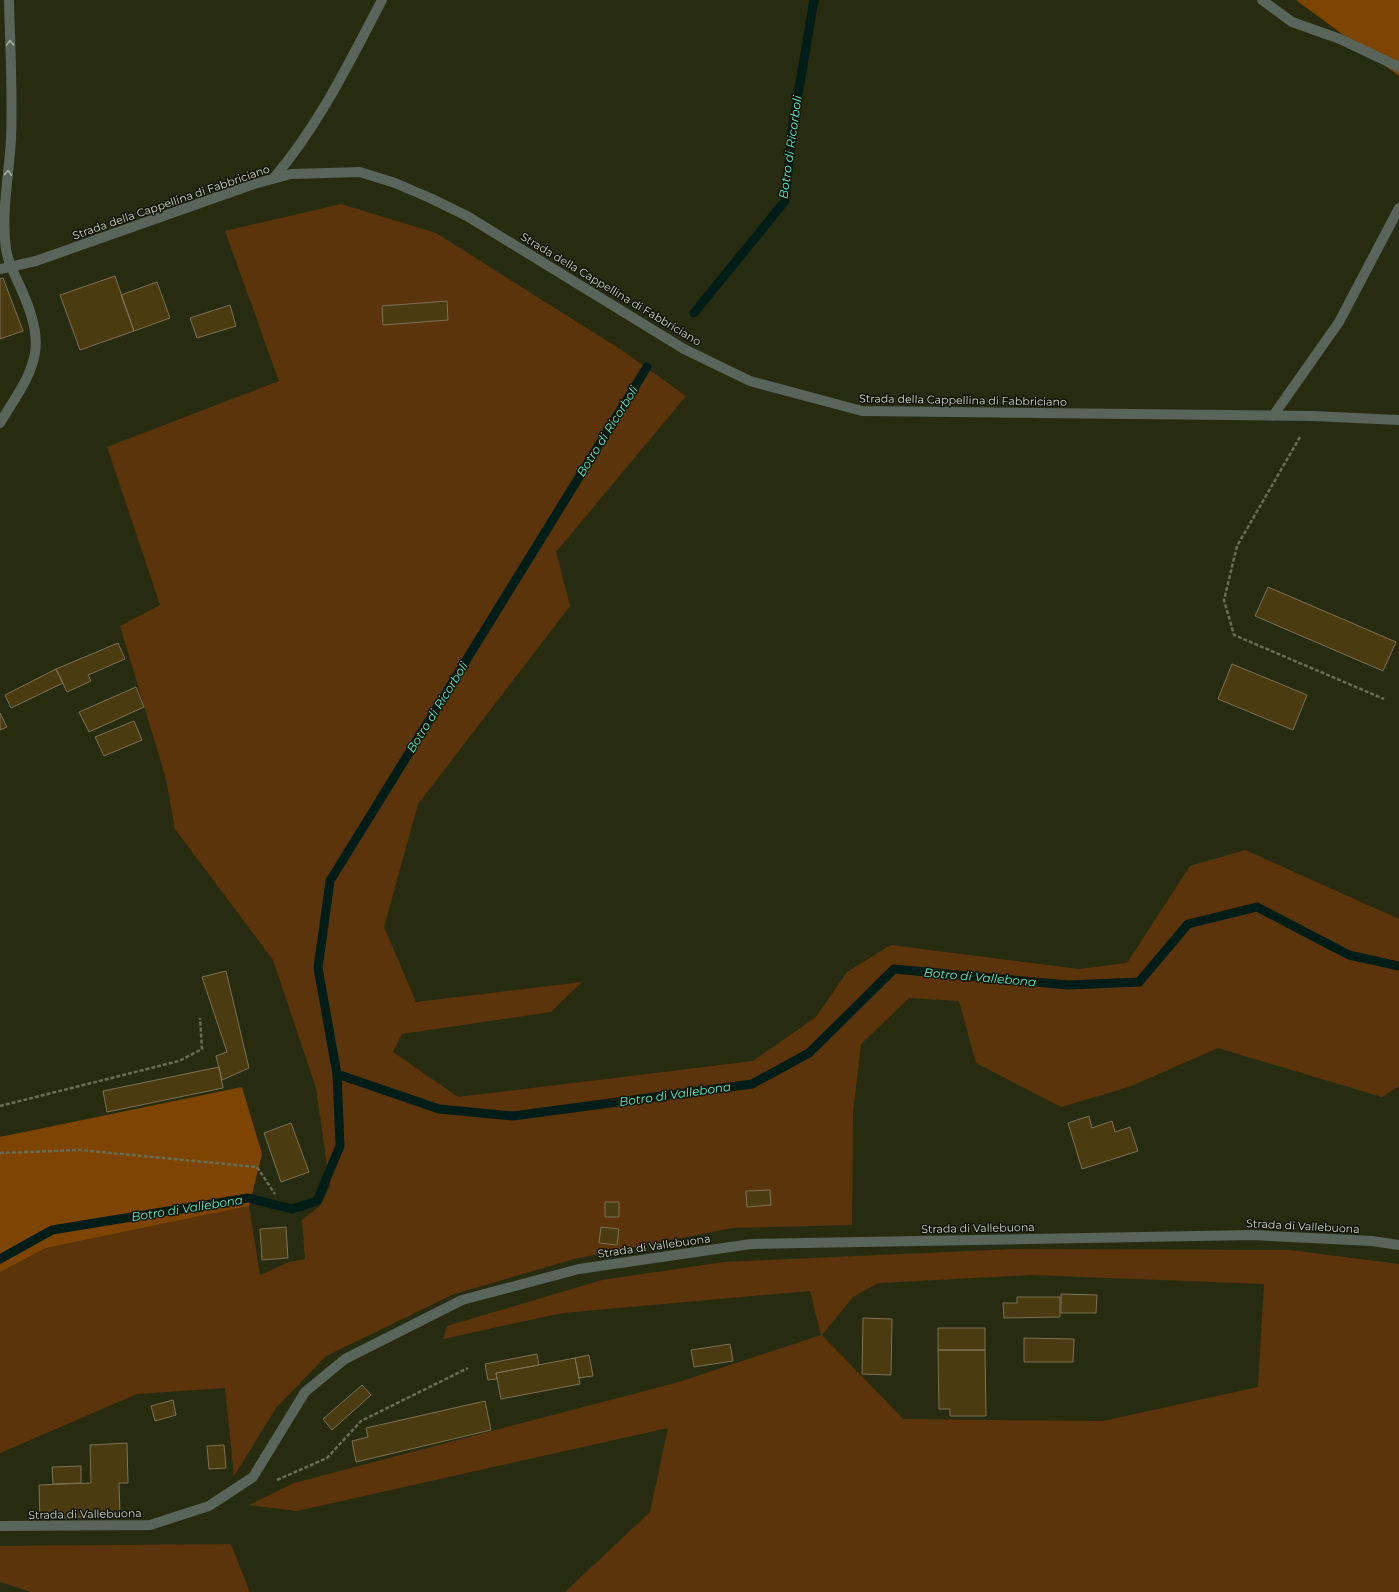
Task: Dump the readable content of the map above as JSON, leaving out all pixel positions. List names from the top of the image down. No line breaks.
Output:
{"streets":{"street":["Strada della Cappellina di Fabbriciano","Strada di Vallebuona"]},"water":["Botro di Ricorboli","Botro di Vallebona"]}
